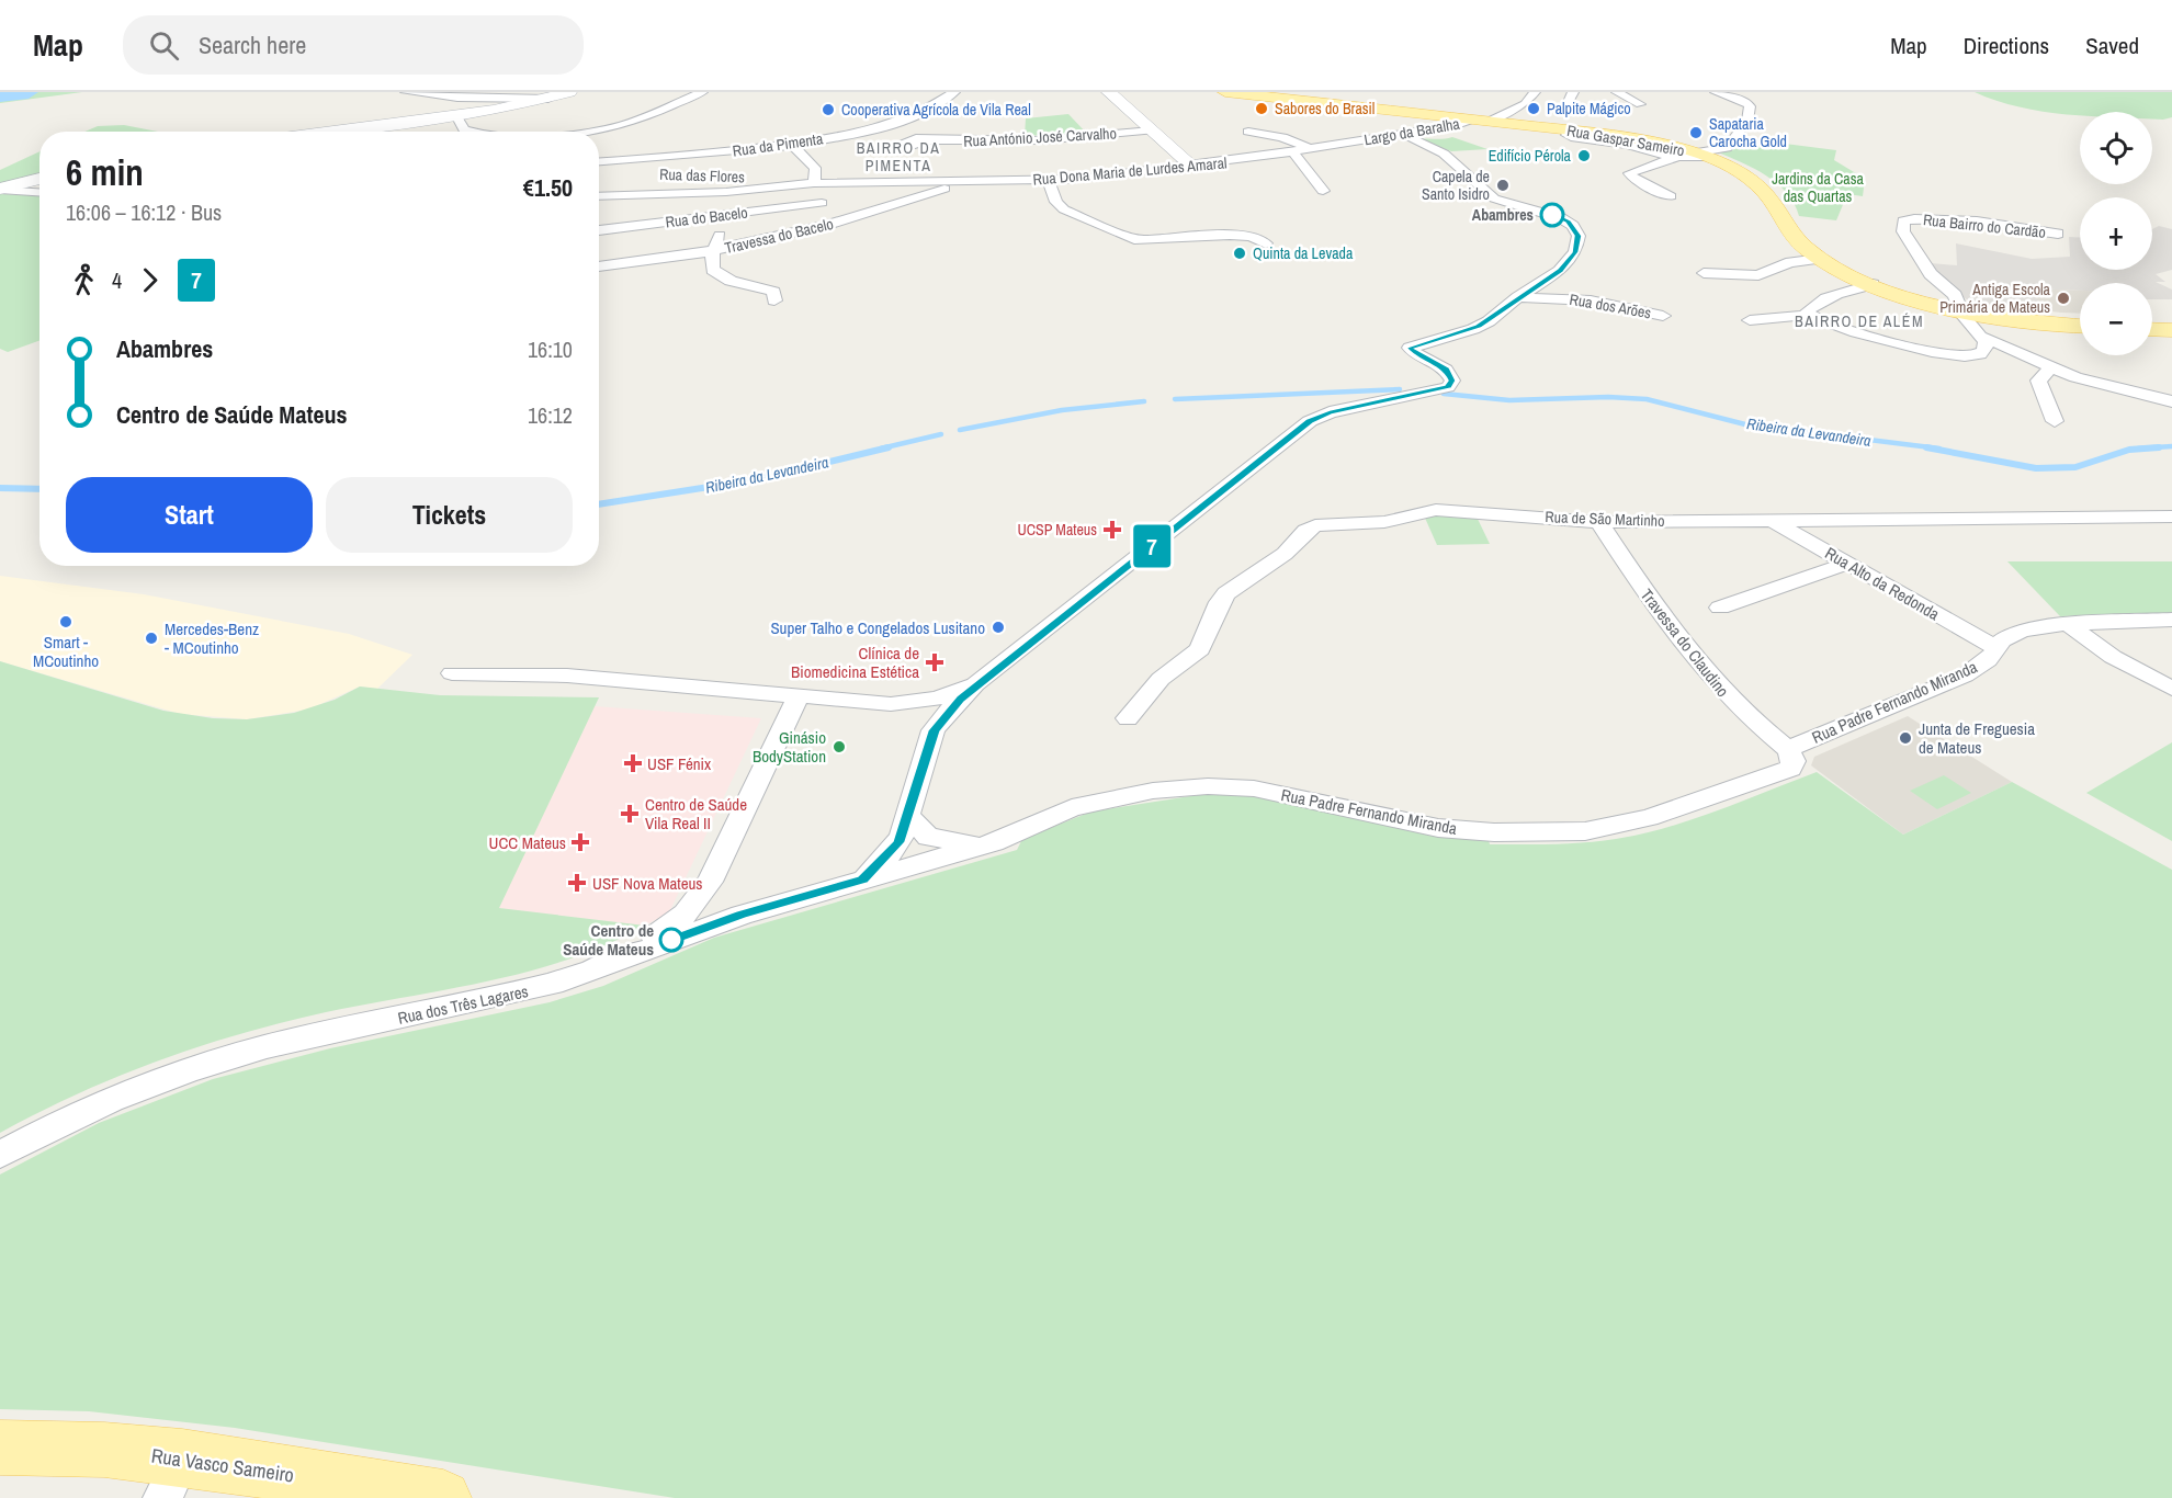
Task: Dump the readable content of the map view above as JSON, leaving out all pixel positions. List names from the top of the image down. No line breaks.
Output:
{"streets":{"main road":["Rua Gaspar Sameiro","Rua Vasco Sameiro"],"street":["Largo da Baralha","Rua António José Carvalho","Rua da Pimenta","Rua Dona Maria de Lurdes Amaral","Rua das Flores","Rua do Bacelo","Rua Bairro do Cardão","Travessa do Bacelo","Rua dos Arões","Rua de São Martinho","Rua Alto da Redonda","Travessa do Claudino","Rua Padre Fernando Miranda","Rua dos Três Lagares"]},"crossings":[["Largo da Baralha","Rua Gaspar Sameiro"],["Largo da Baralha","Rua Dona Maria de Lurdes Amaral"],["Rua Gaspar Sameiro","Rua Bairro do Cardão"],["Rua Dona Maria de Lurdes Amaral","Rua das Flores"],["Rua Dona Maria de Lurdes Amaral","Travessa do Bacelo"],["Rua de São Martinho","Rua Alto da Redonda"],["Rua de São Martinho","Travessa do Claudino"],["Rua Alto da Redonda","Rua Padre Fernando Miranda"],["Travessa do Claudino","Rua Padre Fernando Miranda"],["Rua Padre Fernando Miranda","Rua dos Três Lagares"]],"districts":["BAIRRO DA PIMENTA","BAIRRO DE ALÉM"],"water":["Ribeira da Levandeira"],"parks":["Jardins da Casa das Quartas"],"places":{"other":["Sabores do Brasil","Palpite Mágico","Cooperativa Agrícola de Vila Real","Sapataria Carocha Gold","Edifício Pérola","Capela de Santo Isidro","Abambres","Quinta da Levada","Antiga Escola Primária de Mateus","Smart - MCoutinho","Super Talho e Congelados Lusitano","Mercedes-Benz - MCoutinho","Junta de Freguesia de Mateus","Ginásio BodyStation","Centro de Saúde Mateus"],"health":["UCSP Mateus","Clínica de Biomedicina Estética","USF Fénix","Centro de Saúde Vila Real II","UCC Mateus","USF Nova Mateus"]},"lines":["bus line 7"],"page":{"header":"Map","search":"Search here","nav":["Map","Directions","Saved"],"on_map":"7","map_buttons":["+","−"],"heading":["6 min","16:06 – 16:12 · Bus","€1.50"],"legs":["4","7"],"list":[{"name":"Abambres","value":"16:10"},{"name":"Centro de Saúde Mateus","value":"16:12"}],"buttons":["Start","Tickets"]}}
